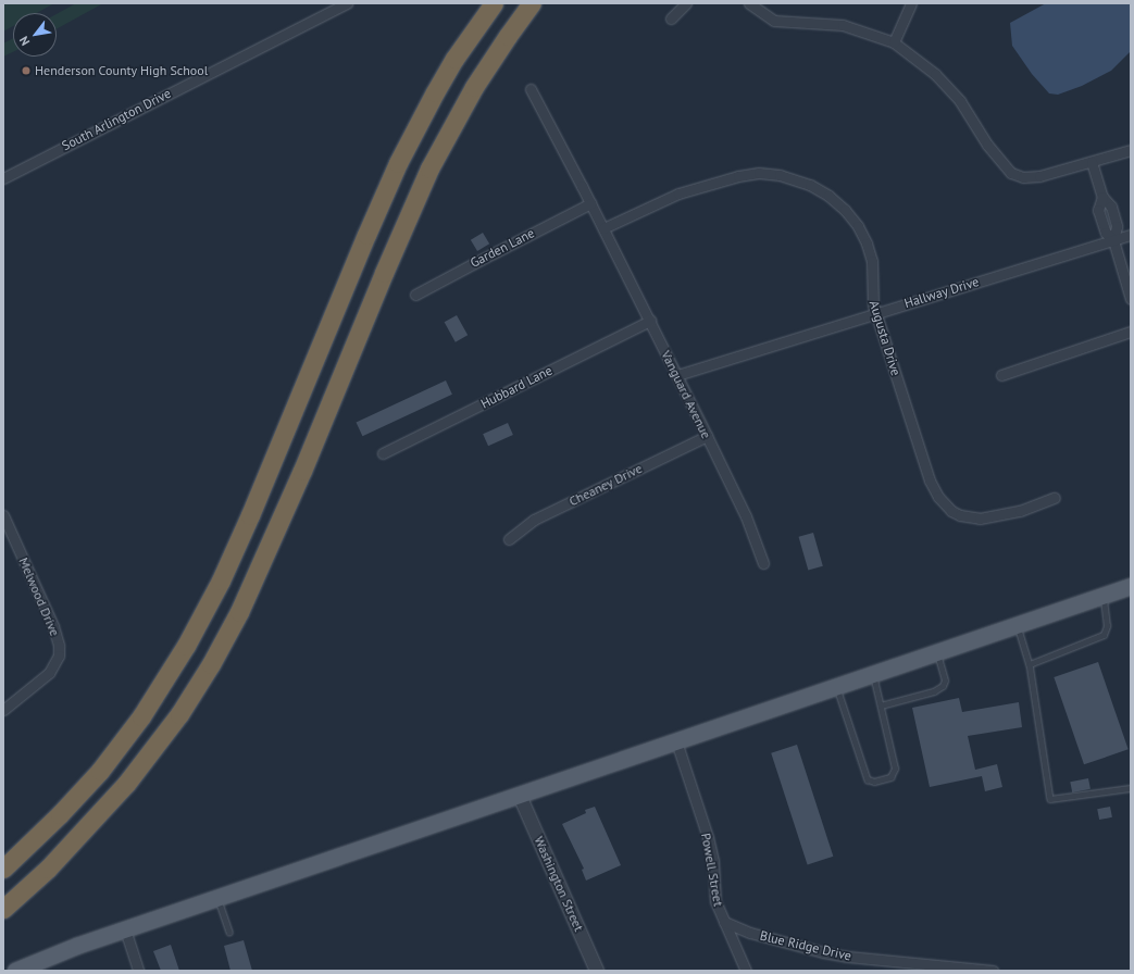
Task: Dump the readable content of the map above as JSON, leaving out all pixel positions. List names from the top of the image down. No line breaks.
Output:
{"streets":{"street":["South Arlington Drive","Garden Lane","Hallway Drive","Augusta Drive","Hubbard Lane","Vanguard Avenue","Cheaney Drive","Melwood Drive","Powell Street","Washington Street","Blue Ridge Drive"]},"crossings":[["Garden Lane","Vanguard Avenue"],["Hallway Drive","Augusta Drive"],["Hallway Drive","Vanguard Avenue"],["Augusta Drive","Vanguard Avenue"],["Hubbard Lane","Vanguard Avenue"],["Vanguard Avenue","Cheaney Drive"],["Powell Street","Blue Ridge Drive"]],"places":["Henderson County High School"],"north":"bottom left"}
